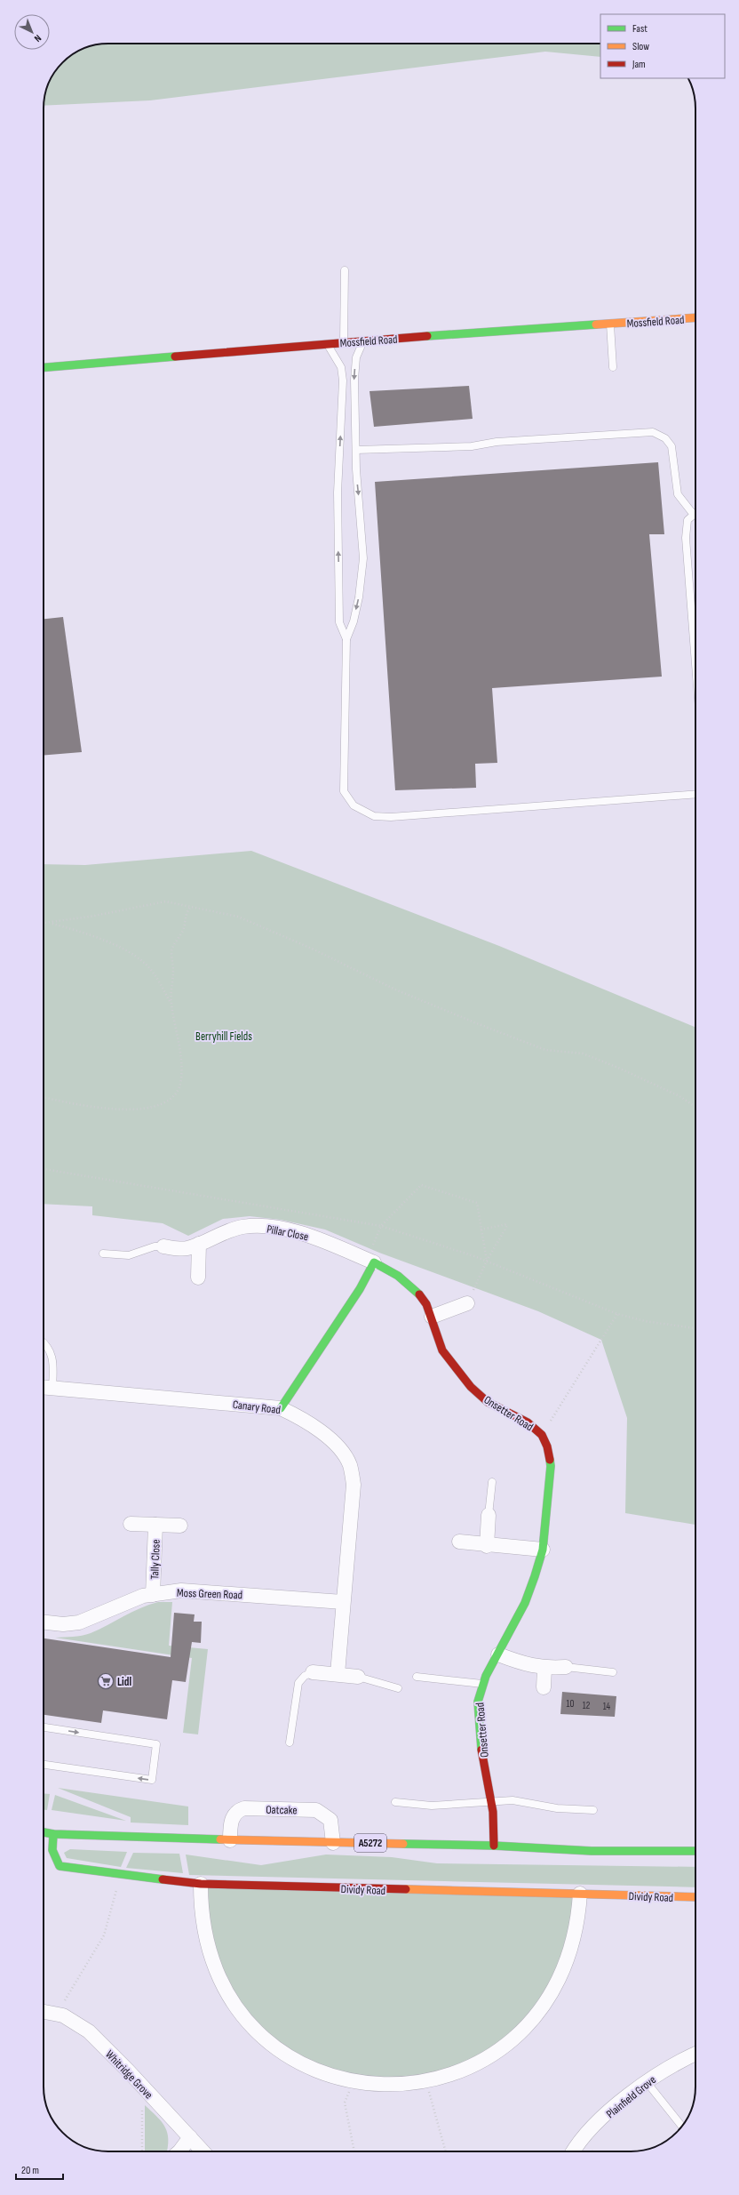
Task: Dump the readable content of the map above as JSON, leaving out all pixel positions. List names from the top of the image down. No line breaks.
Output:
{"streets":{"street":["Mossfield Road","Pillar Close","Canary Road","Onsetter Road","Tally Close","Moss Green Road","Oatcake","A5272","Dividy Road","Whitridge Grove","Plainfield Grove"]},"crossings":[["Pillar Close","Onsetter Road"],["Canary Road","Moss Green Road"],["Onsetter Road","A5272"],["Tally Close","Moss Green Road"],["Oatcake","A5272"],["A5272","Dividy Road"]],"parks":["Berryhill Fields"],"places":{"supermarket":["Lidl"]},"house_numbers":["10","12","14"],"legend":["Fast","Slow","Jam"],"scale_bar":"20 m","north":"bottom right"}
